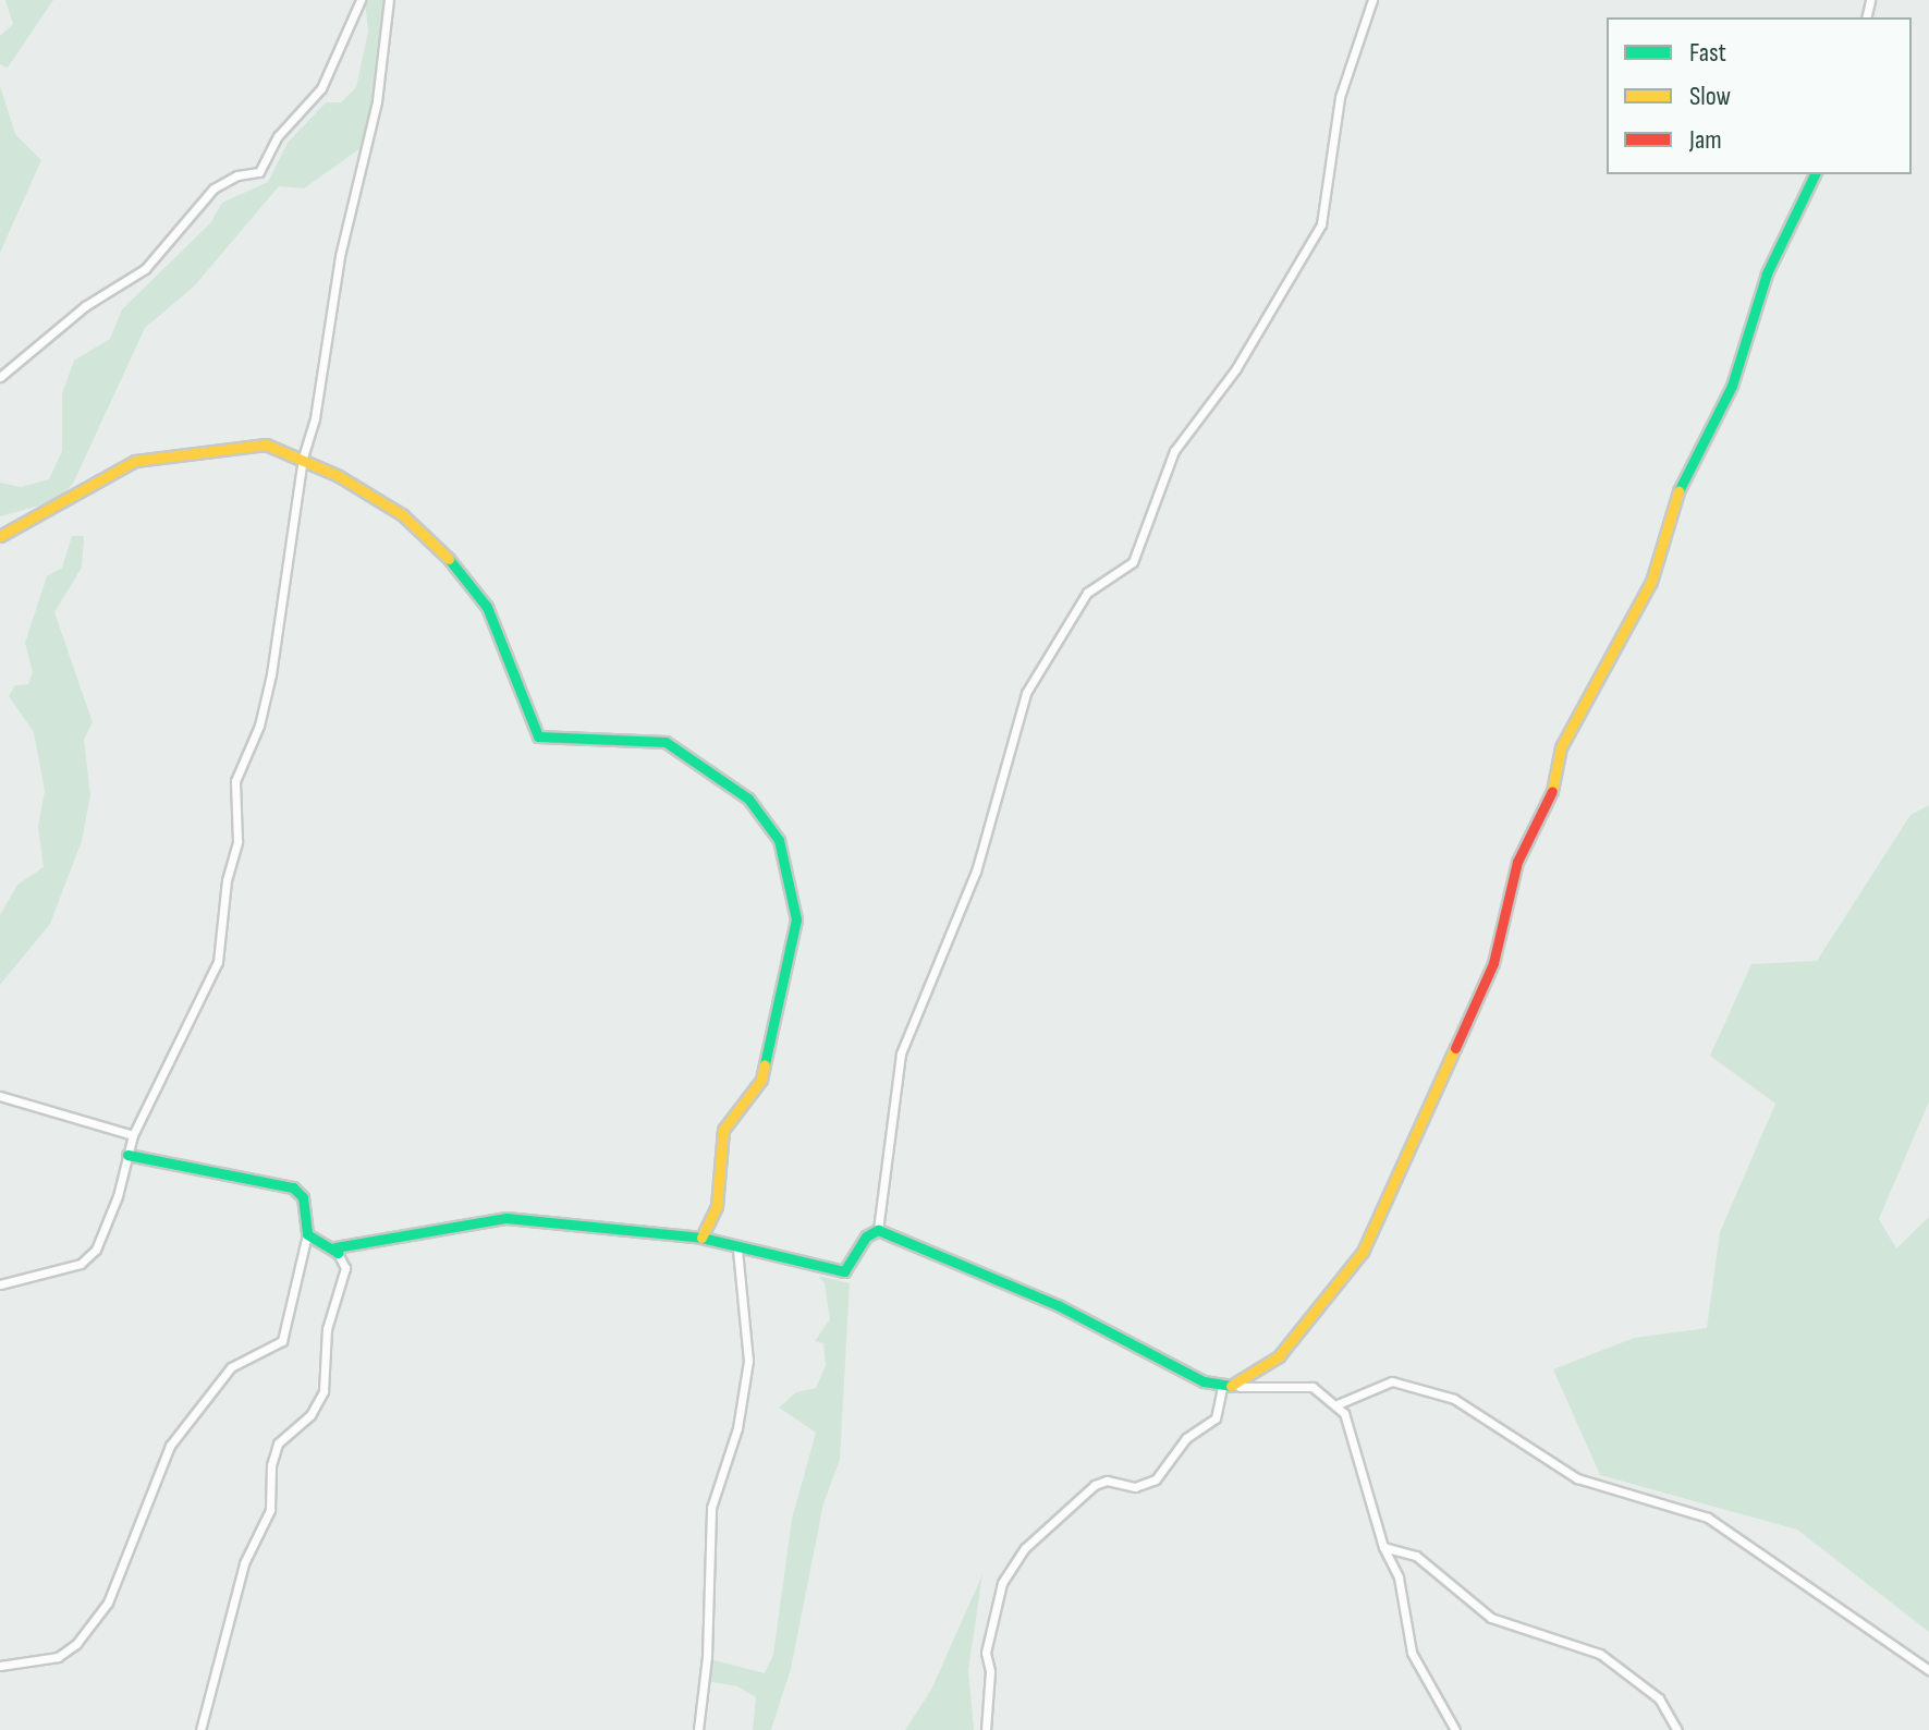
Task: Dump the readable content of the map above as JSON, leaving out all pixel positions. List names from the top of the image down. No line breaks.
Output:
{"legend":["Fast","Slow","Jam"]}
